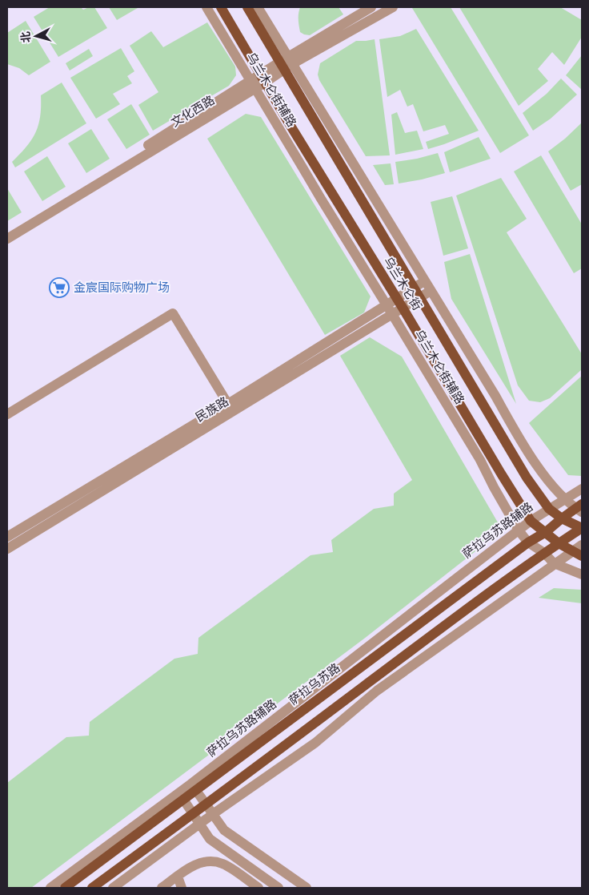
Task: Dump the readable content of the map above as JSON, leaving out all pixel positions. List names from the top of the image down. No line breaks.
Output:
{"streets":{"main road":["乌兰木仑街","萨拉乌苏路"],"street":["乌兰木仑街辅路","文化西路","民族路","萨拉乌苏路辅路"]},"crossings":[["乌兰木仑街辅路","文化西路"],["乌兰木仑街辅路","民族路"],["乌兰木仑街辅路","萨拉乌苏路辅路"],["乌兰木仑街辅路","萨拉乌苏路"],["文化西路","乌兰木仑街"],["乌兰木仑街","民族路"],["乌兰木仑街","萨拉乌苏路辅路"],["乌兰木仑街","萨拉乌苏路"],["萨拉乌苏路辅路","萨拉乌苏路"]],"places":{"supermarket":["金宸国际购物广场"]},"north":"left"}
